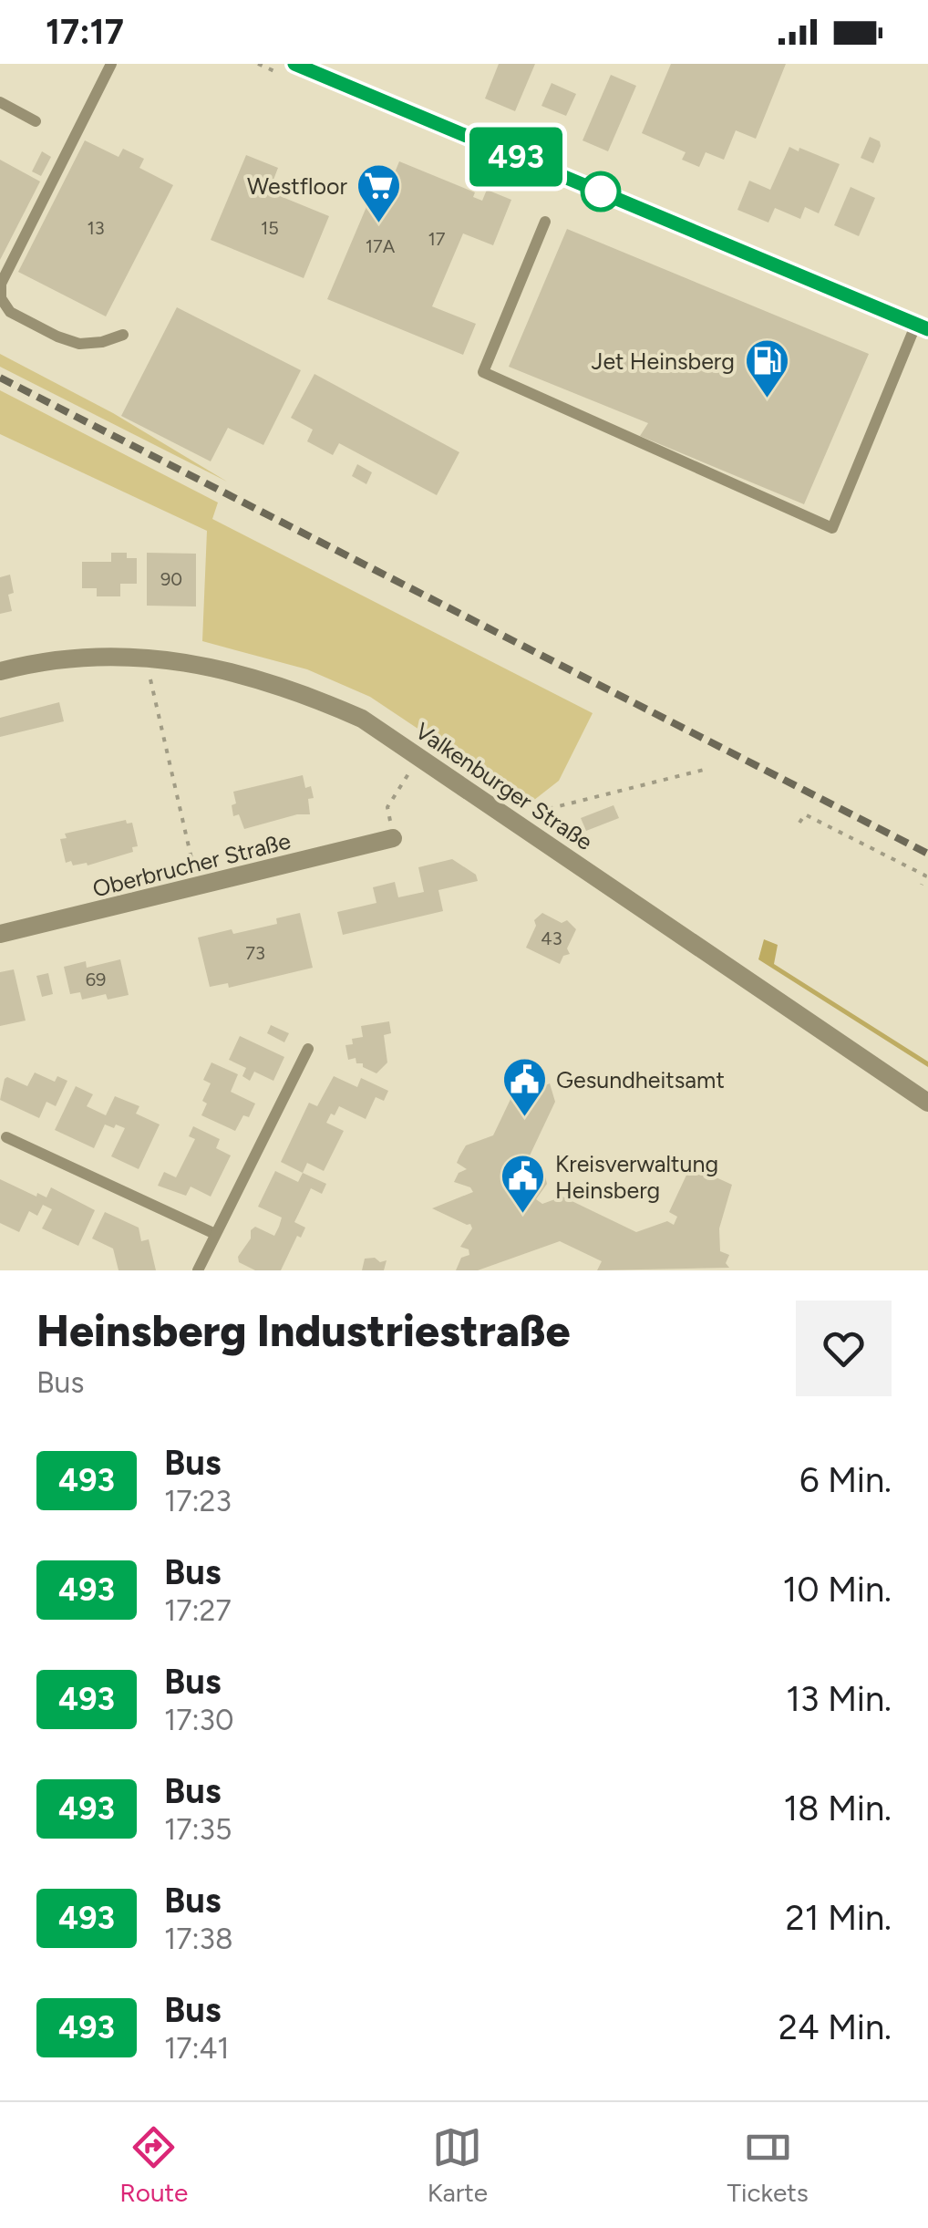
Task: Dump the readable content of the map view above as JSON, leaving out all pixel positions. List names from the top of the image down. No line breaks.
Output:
{"streets":{"street":["Valkenburger Straße","Oberbrucher Straße"]},"places":{"supermarket":["Westfloor"],"fuel station":["Jet Heinsberg"],"public building":["Gesundheitsamt","Kreisverwaltung Heinsberg"]},"lines":["bus line 493"],"house_numbers":["13","15","17","17A","90","43","73","69"],"page":{"status":"17:17","on_map":"493","heading":["Heinsberg Industriestraße","Bus"],"list":[{"mark":"493","name":"Bus","note":"17:23","value":"6 Min."},{"mark":"493","name":"Bus","note":"17:27","value":"10 Min."},{"mark":"493","name":"Bus","note":"17:30","value":"13 Min."},{"mark":"493","name":"Bus","note":"17:35","value":"18 Min."},{"mark":"493","name":"Bus","note":"17:38","value":"21 Min."},{"mark":"493","name":"Bus","note":"17:41","value":"24 Min."}],"tabs":["Route","Karte","Tickets"]}}
